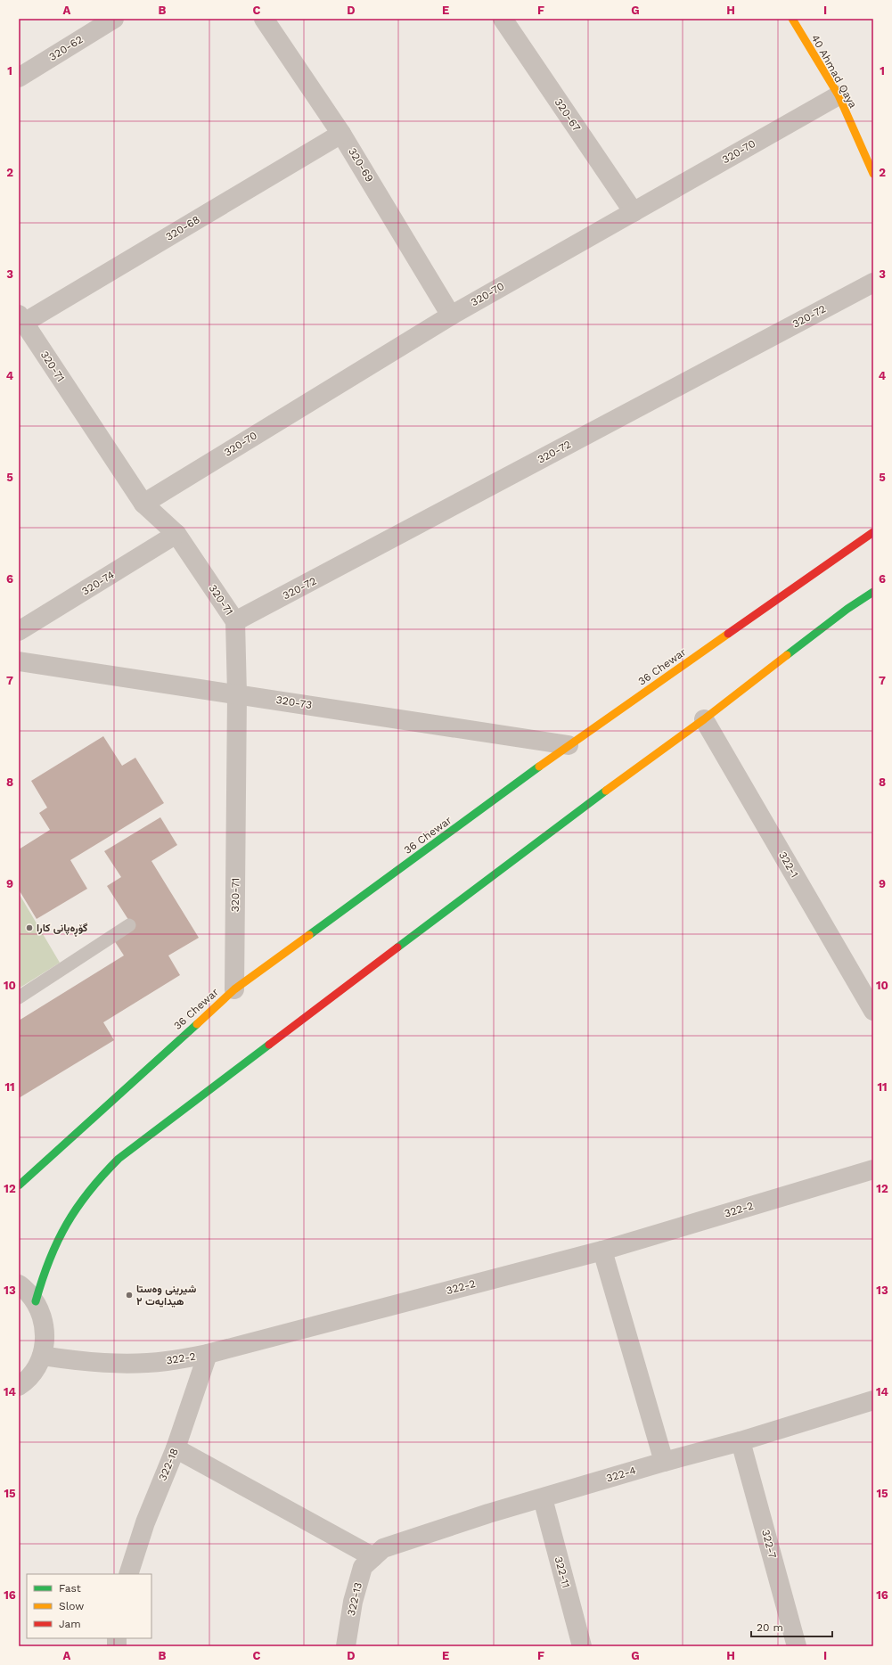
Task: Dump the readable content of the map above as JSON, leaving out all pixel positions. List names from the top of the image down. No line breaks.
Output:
{"streets":{"street":["320-62","40 Ahmad Qaya","320-67","320-70","320-69","320-68","320-72","320-71","320-74","36 Chewar","320-73","322-1","322-2","322-18","322-4","322-7","322-11","322-13"]},"crossings":[["40 Ahmad Qaya","320-70"],["320-67","320-70"],["320-70","320-69"],["320-70","320-71"],["320-69","320-68"],["320-68","320-71"],["320-72","320-71"],["320-71","320-74"],["320-71","36 Chewar"],["320-71","320-73"],["36 Chewar","320-73"],["322-2","322-18"],["322-4","322-7"],["322-4","322-11"],["322-4","322-13"]],"places":["گۆڕەپانی کارا","شیرینی وەستا هیدایەت ٢"],"legend":["Fast","Slow","Jam"],"scale_bar":"20 m","grid":{"columns":["A","B","C","D","E","F","G","H","I"],"rows":["1","2","3","4","5","6","7","8","9","10","11","12","13","14","15","16"]}}
